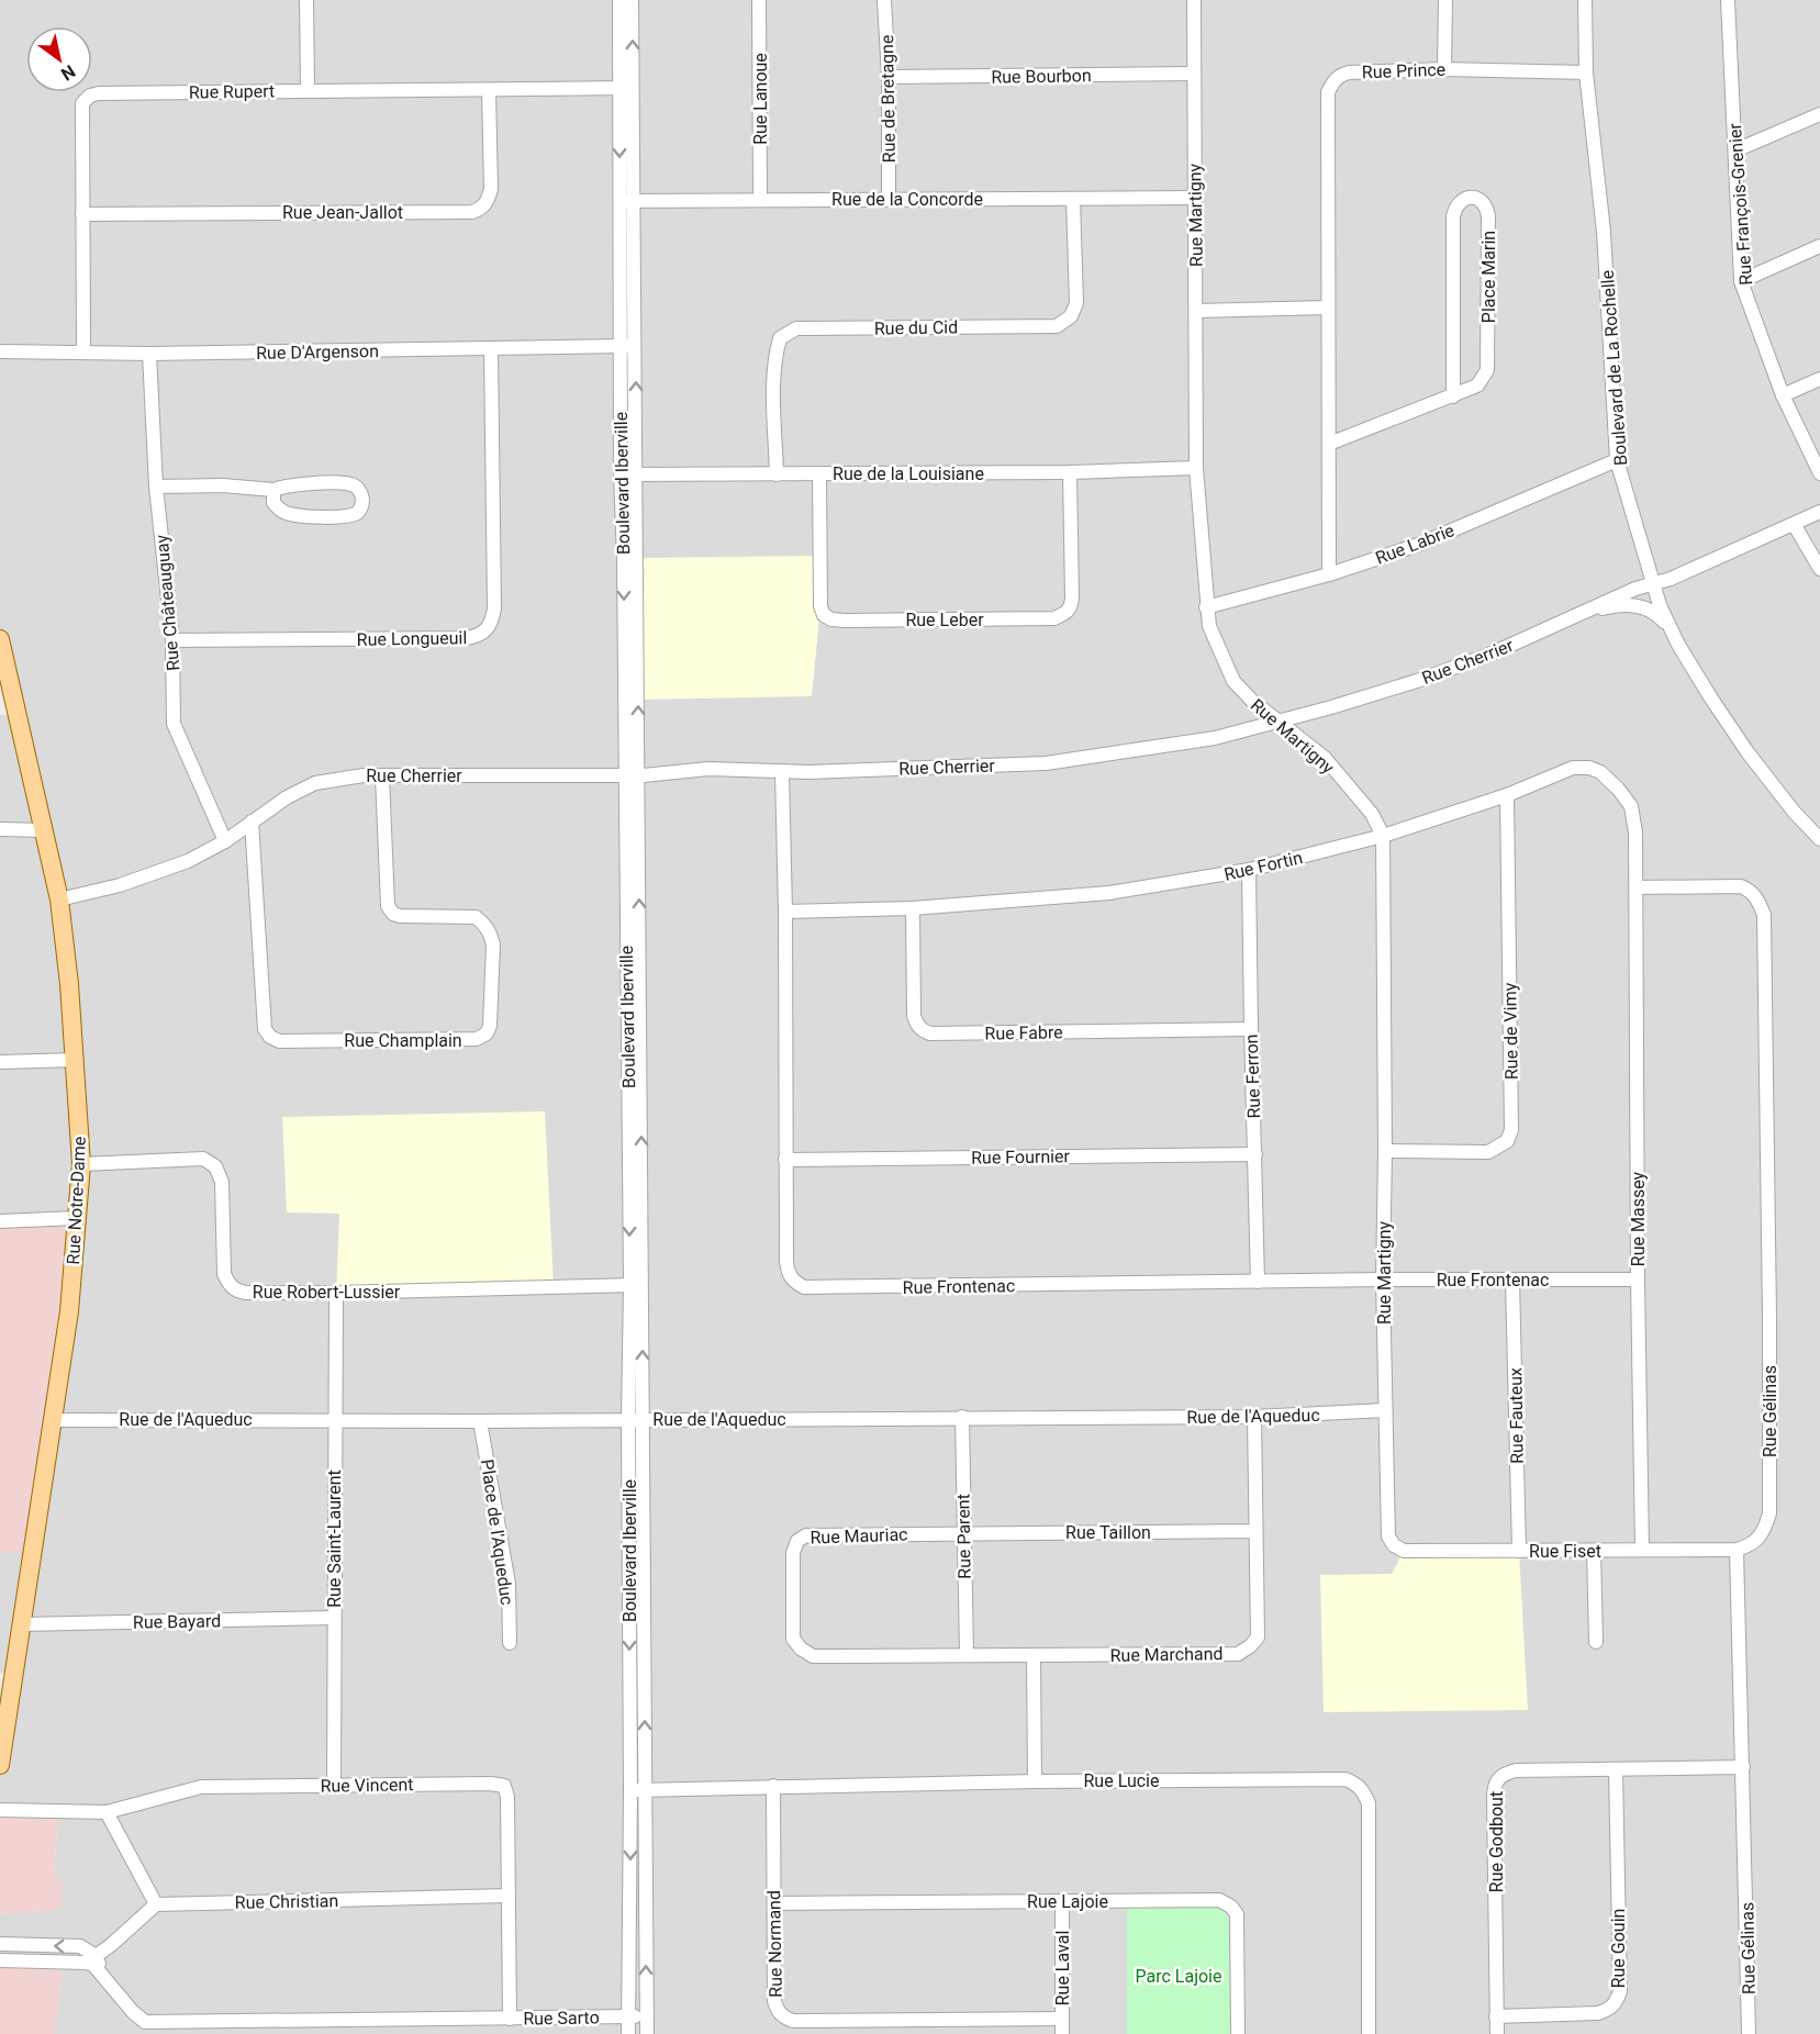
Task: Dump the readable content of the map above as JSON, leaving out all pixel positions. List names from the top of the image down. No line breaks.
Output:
{"streets":{"main road":["Rue Notre-Dame"],"street":["Rue Prince","Rue Bourbon","Rue Rupert","Rue Lanoue","Rue de Bretagne","Rue de la Concorde","Rue François-Grenier","Rue Jean-Jallot","Rue Martigny","Place Marin","Rue du Cid","Rue D'Argenson","Boulevard de La Rochelle","Rue de la Louisiane","Boulevard Iberville","Rue Labrie","Rue Châteauguay","Rue Leber","Rue Longueuil","Rue Cherrier","Rue Fortin","Rue de Vimy","Rue Fabre","Rue Champlain","Rue Ferron","Rue Fournier","Rue Massey","Rue Frontenac","Rue Robert-Lussier","Rue Gélinas","Rue de l'Aqueduc","Rue Fauteux","Place de l'Aqueduc","Rue Taillon","Rue Mauriac","Rue Parent","Rue Saint-Laurent","Rue Fiset","Rue Bayard","Rue Marchand","Rue Lucie","Rue Vincent","Rue Godbout","Rue Christian","Rue Lajoie","Rue Normand","Rue Gouin","Rue Laval","Rue Sarto"]},"crossings":[["Rue Prince","Place Marin"],["Rue Prince","Boulevard de La Rochelle"],["Rue Prince","Rue Labrie"],["Rue Bourbon","Rue de Bretagne"],["Rue Bourbon","Rue Martigny"],["Rue Rupert","Rue Jean-Jallot"],["Rue Rupert","Rue D'Argenson"],["Rue Rupert","Boulevard Iberville"],["Rue Lanoue","Rue de la Concorde"],["Rue de Bretagne","Rue de la Concorde"],["Rue de la Concorde","Rue Martigny"],["Rue de la Concorde","Rue du Cid"],["Rue de la Concorde","Boulevard Iberville"],["Rue Martigny","Rue de la Louisiane"],["Rue Martigny","Rue Labrie"],["Rue Martigny","Rue Cherrier"],["Rue Martigny","Rue Fortin"],["Rue Martigny","Rue de Vimy"],["Rue Martigny","Rue Frontenac"],["Rue Martigny","Rue de l'Aqueduc"],["Rue Martigny","Rue Fiset"],["Rue du Cid","Rue de la Louisiane"],["Rue D'Argenson","Boulevard Iberville"],["Rue D'Argenson","Rue Châteauguay"],["Rue D'Argenson","Rue Longueuil"],["Boulevard de La Rochelle","Rue Labrie"],["Boulevard de La Rochelle","Rue Cherrier"],["Rue de la Louisiane","Boulevard Iberville"],["Rue de la Louisiane","Rue Leber"],["Boulevard Iberville","Rue Cherrier"],["Boulevard Iberville","Rue Robert-Lussier"],["Boulevard Iberville","Rue de l'Aqueduc"],["Boulevard Iberville","Rue Lucie"],["Boulevard Iberville","Rue Sarto"],["Rue Châteauguay","Rue Longueuil"],["Rue Châteauguay","Rue Cherrier"],["Rue Cherrier","Rue Champlain"],["Rue Cherrier","Rue Notre-Dame"],["Rue Cherrier","Rue Frontenac"],["Rue Fortin","Rue de Vimy"],["Rue Fortin","Rue Fabre"],["Rue Fortin","Rue Ferron"],["Rue Fortin","Rue Massey"],["Rue Fortin","Rue Frontenac"],["Rue Fortin","Rue Gélinas"],["Rue Fabre","Rue Ferron"],["Rue Ferron","Rue Fournier"],["Rue Ferron","Rue Frontenac"],["Rue Fournier","Rue Frontenac"],["Rue Notre-Dame","Rue Robert-Lussier"],["Rue Notre-Dame","Rue de l'Aqueduc"],["Rue Notre-Dame","Rue Bayard"],["Rue Massey","Rue Frontenac"],["Rue Massey","Rue Gélinas"],["Rue Massey","Rue Fiset"],["Rue Frontenac","Rue Fauteux"],["Rue Robert-Lussier","Rue Saint-Laurent"],["Rue Gélinas","Rue Fiset"],["Rue Gélinas","Rue Godbout"],["Rue de l'Aqueduc","Place de l'Aqueduc"],["Rue de l'Aqueduc","Rue Parent"],["Rue de l'Aqueduc","Rue Saint-Laurent"],["Rue de l'Aqueduc","Rue Marchand"],["Rue Fauteux","Rue Fiset"],["Rue Taillon","Rue Mauriac"],["Rue Taillon","Rue Parent"],["Rue Taillon","Rue Marchand"],["Rue Mauriac","Rue Parent"],["Rue Mauriac","Rue Marchand"],["Rue Parent","Rue Marchand"],["Rue Saint-Laurent","Rue Bayard"],["Rue Saint-Laurent","Rue Vincent"],["Rue Lucie","Rue Normand"],["Rue Vincent","Rue Christian"],["Rue Vincent","Rue Sarto"],["Rue Godbout","Rue Gouin"],["Rue Lajoie","Rue Normand"],["Rue Lajoie","Rue Laval"],["Rue Normand","Rue Laval"]],"parks":["Parc Lajoie"],"north":"bottom right"}
